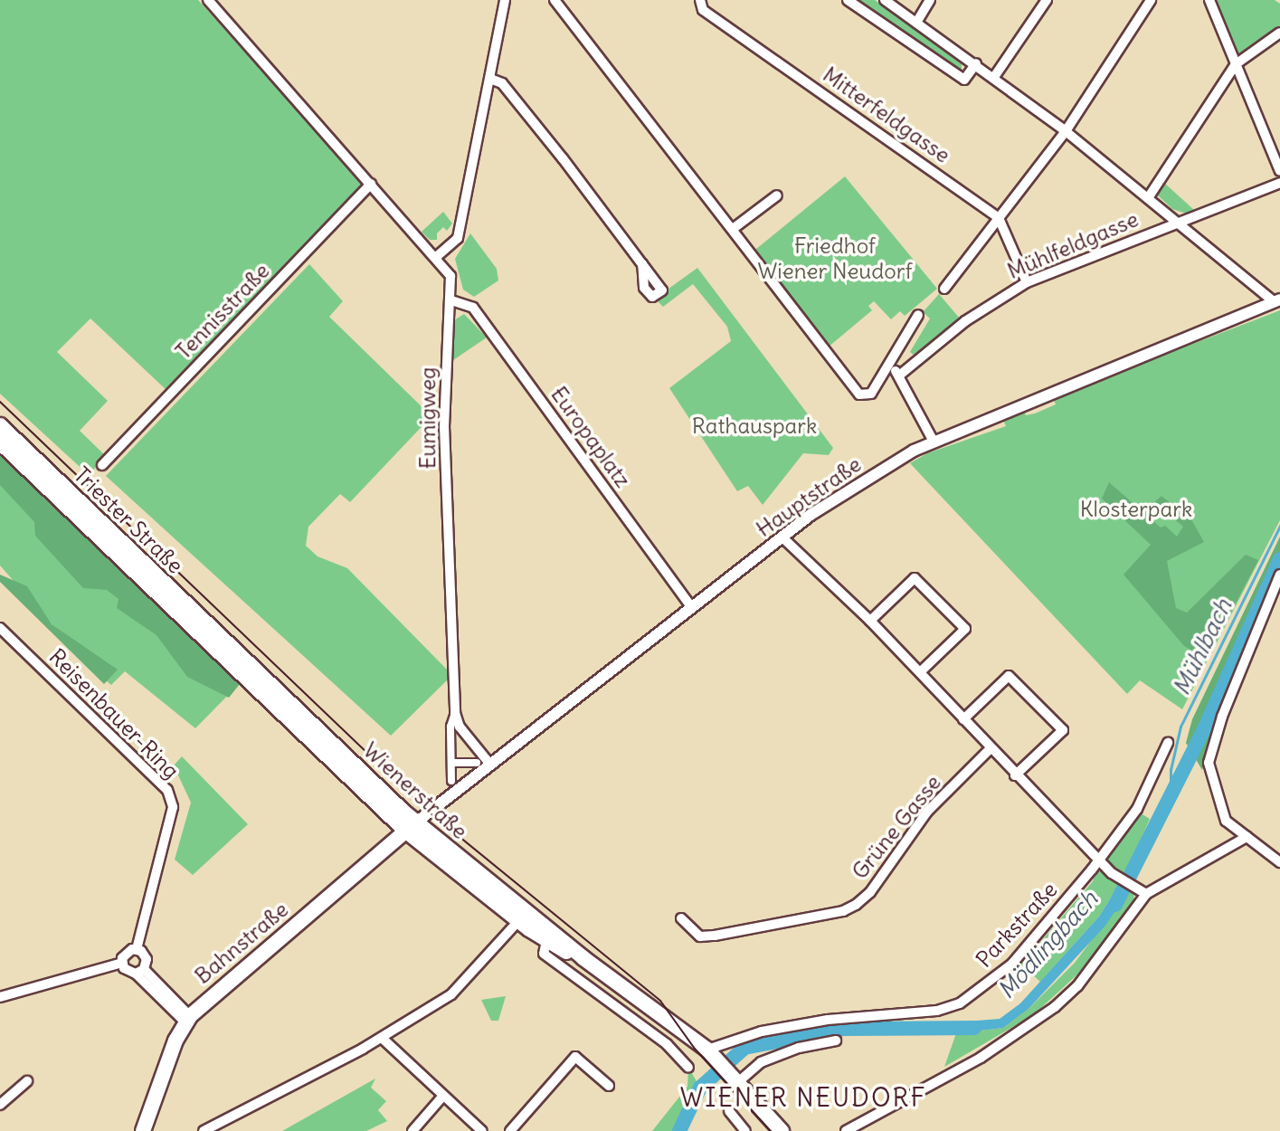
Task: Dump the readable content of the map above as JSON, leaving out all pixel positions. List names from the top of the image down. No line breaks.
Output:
{"streets":{"main road":["Triester Straße","Wienerstraße","Bahnstraße"],"street":["Mitterfeldgasse","Mühlfeldgasse","Tennisstraße","Eumigweg","Europaplatz","Hauptstraße","Reisenbauer-Ring","Grüne Gasse","Parkstraße"]},"crossings":[["Tennisstraße","Eumigweg"],["Eumigweg","Europaplatz"],["Eumigweg","Hauptstraße"],["Europaplatz","Hauptstraße"],["Hauptstraße","Wienerstraße"],["Hauptstraße","Bahnstraße"],["Triester Straße","Wienerstraße"],["Wienerstraße","Parkstraße"],["Wienerstraße","Bahnstraße"]],"districts":["WIENER NEUDORF"],"water":["Mühlbach","Mödlingbach"],"parks":["Friedhof Wiener Neudorf","Rathauspark","Klosterpark"]}
